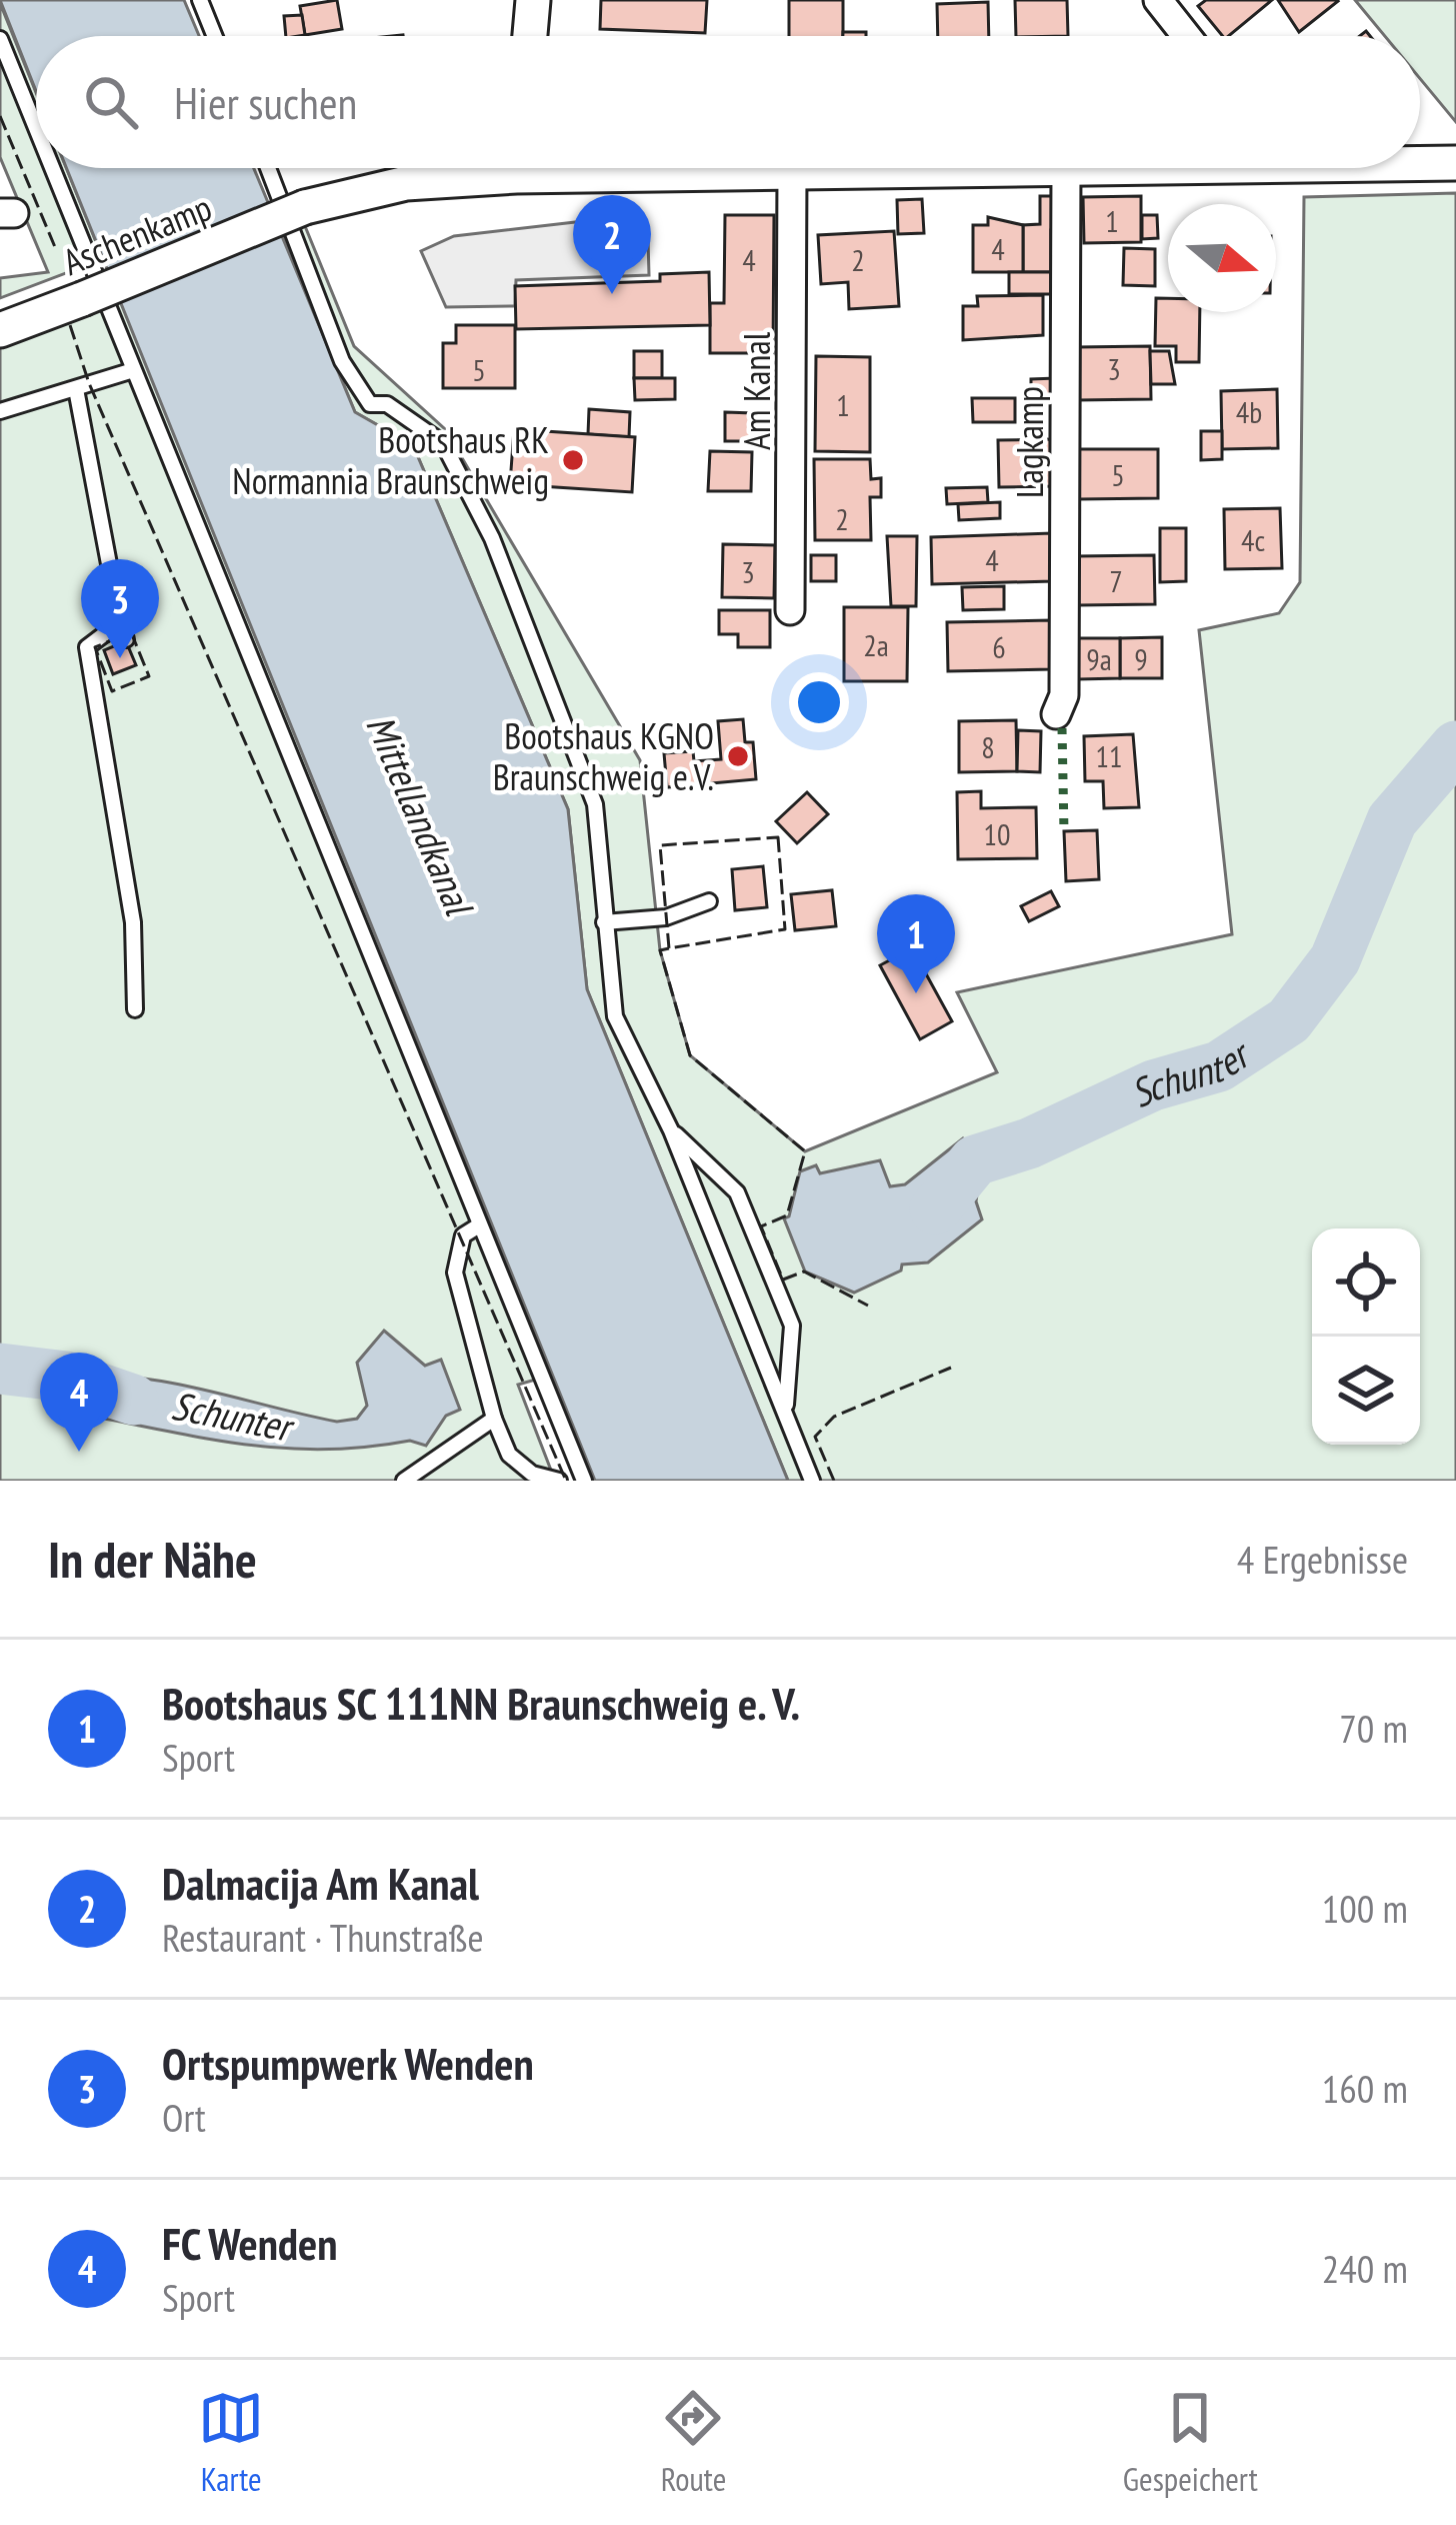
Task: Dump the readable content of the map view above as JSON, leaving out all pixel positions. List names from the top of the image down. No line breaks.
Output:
{"streets":{"street":["Aschenkamp","Am Kanal","Lagkamp"]},"crossings":[["Aschenkamp","Am Kanal"],["Aschenkamp","Lagkamp"]],"water":["Mittellandkanal","Schunter"],"places":["Bootshaus RK Normannia Braunschweig","Bootshaus KGNO Braunschweig e.V."],"house_numbers":["1","4","4","2","3","5","1","4b","5","2","4c","4","3","7","2a","6","9a","9","8","11","10"],"north":"right","page":{"search":"Hier suchen","pins":["2","3","1","4"],"heading":["In der Nähe","4 Ergebnisse"],"list":[{"mark":"1","name":"Bootshaus SC 111NN Braunschweig e. V.","note":"Sport","value":"70 m"},{"mark":"2","name":"Dalmacija Am Kanal","note":"Restaurant · Thunstraße","value":"100 m"},{"mark":"3","name":"Ortspumpwerk Wenden","note":"Ort","value":"160 m"},{"mark":"4","name":"FC Wenden","note":"Sport","value":"240 m"}],"nav":["Karte","Route","Gespeichert"]}}
